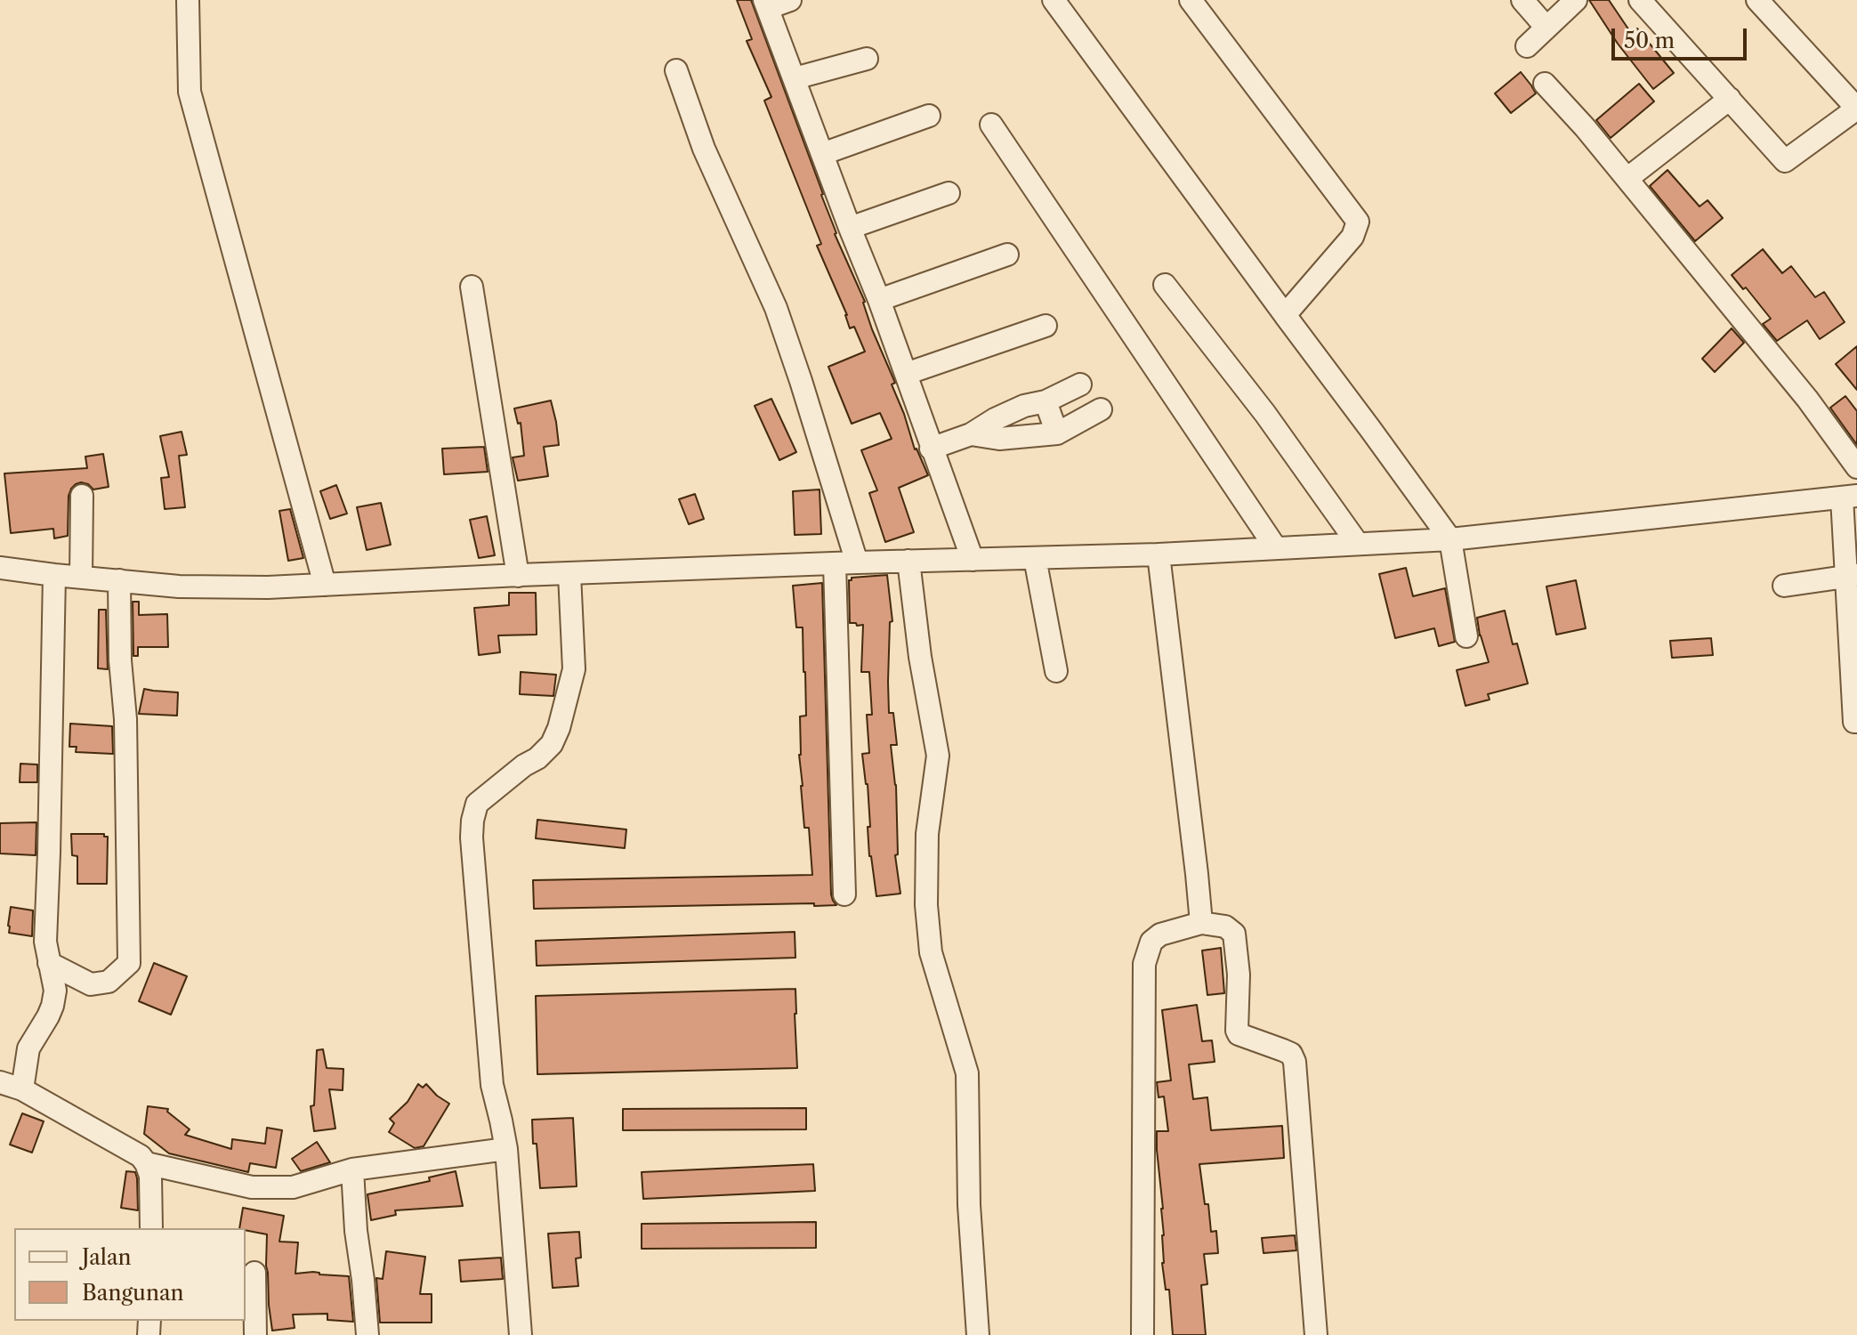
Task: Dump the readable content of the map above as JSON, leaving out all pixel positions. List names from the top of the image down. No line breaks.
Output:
{"legend":["Jalan","Bangunan"],"scale_bar":"50 m"}
